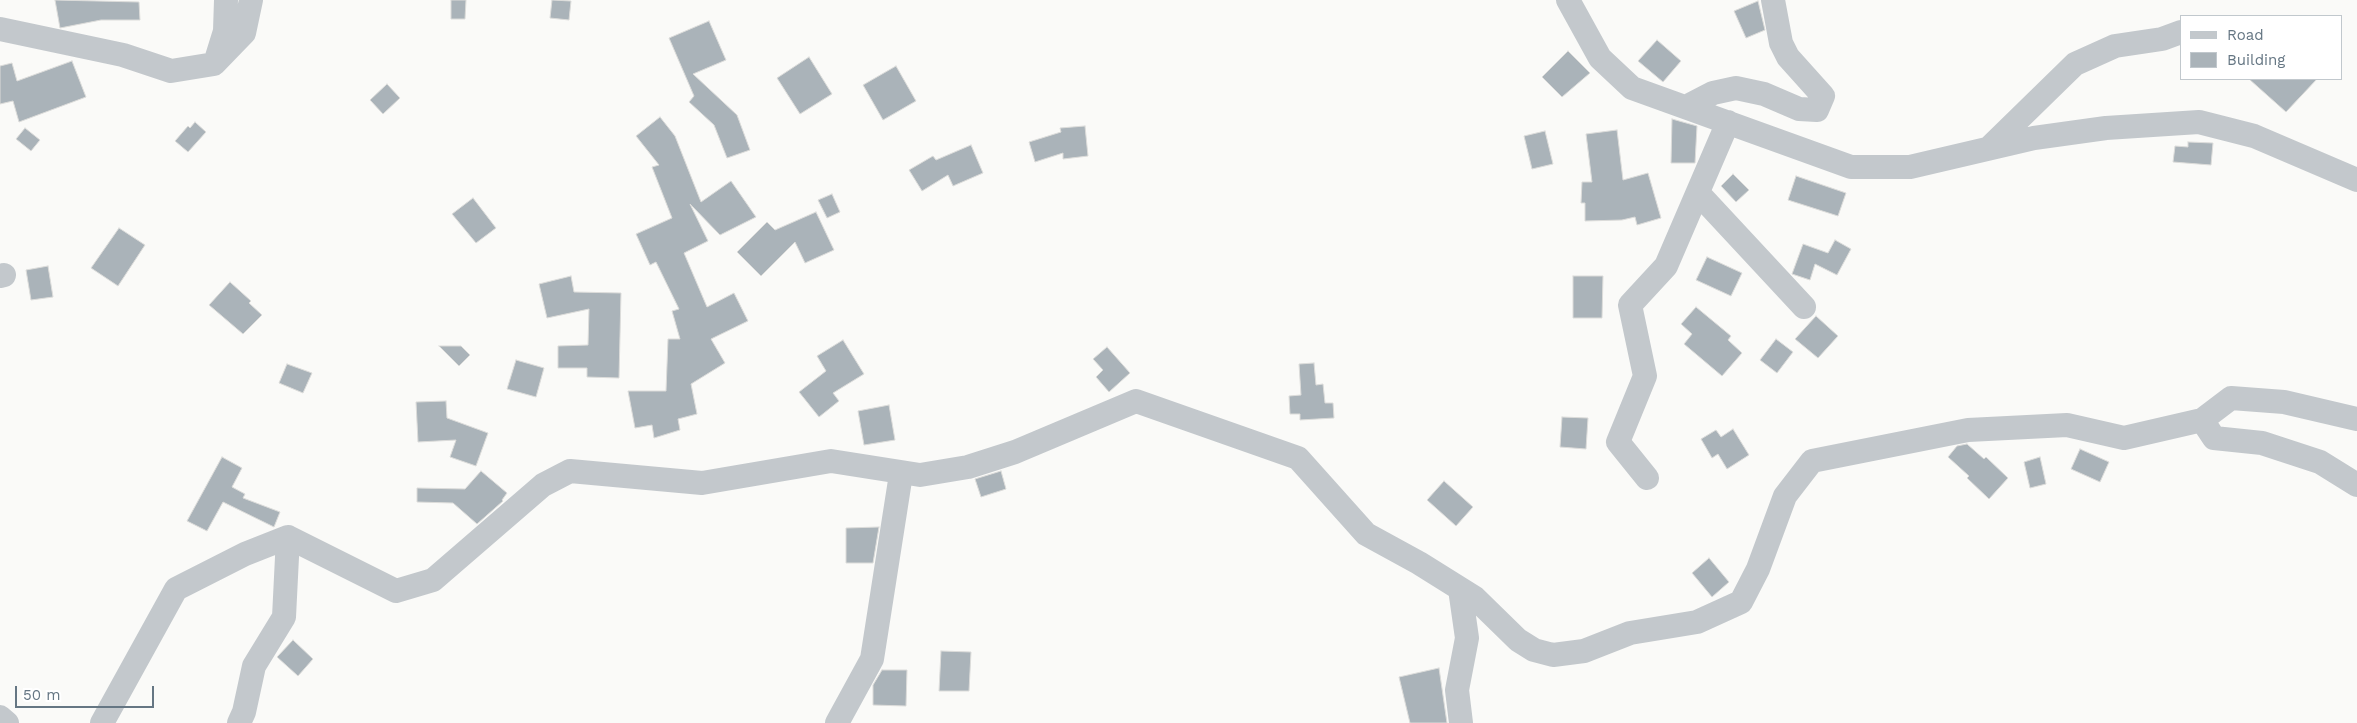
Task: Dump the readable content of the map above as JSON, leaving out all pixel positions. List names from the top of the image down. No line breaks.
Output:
{"legend":["Road","Building"],"scale_bar":"50 m"}
